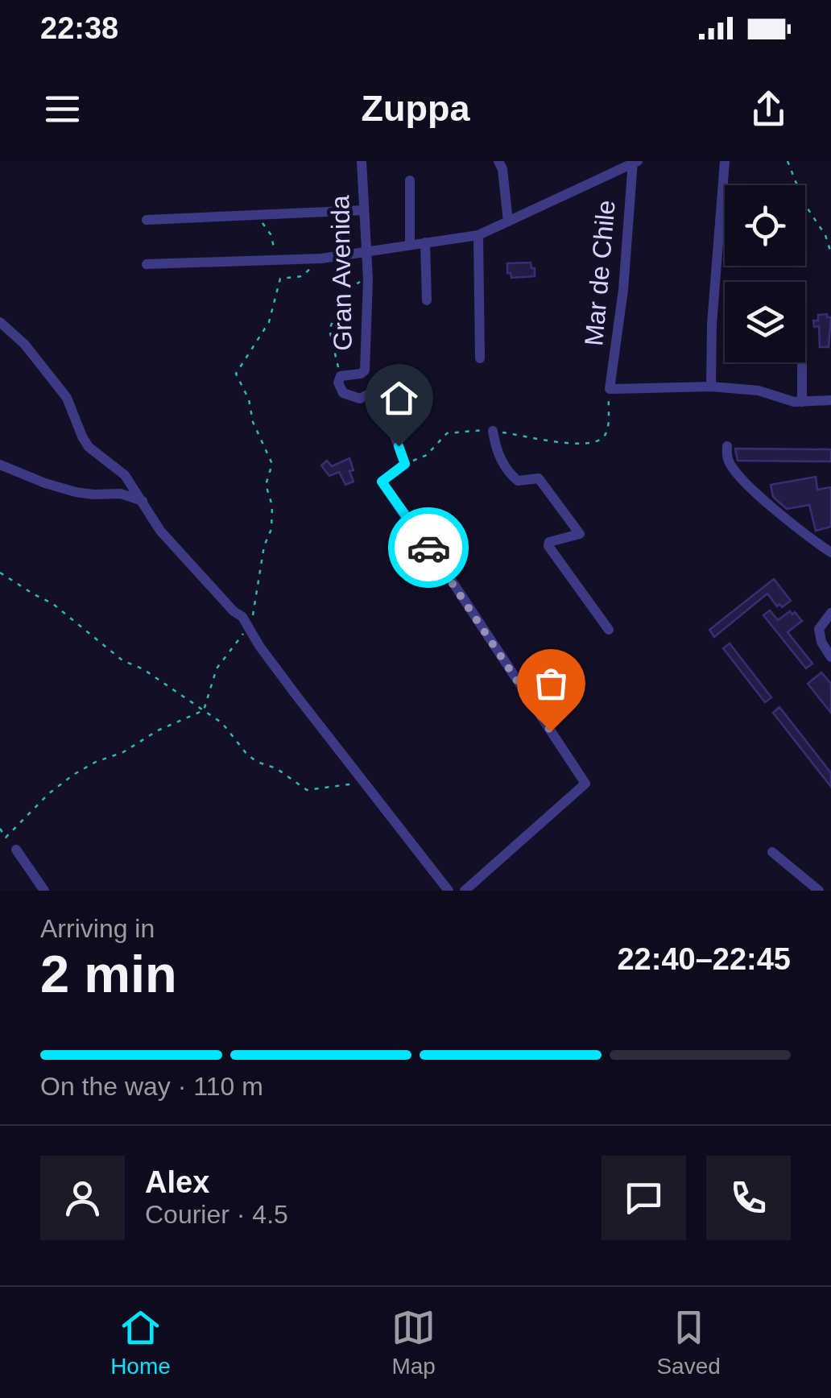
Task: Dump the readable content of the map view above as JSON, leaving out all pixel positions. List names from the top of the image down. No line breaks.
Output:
{"streets":{"street":["Gran Avenida","Mar de Chile"]},"page":{"status":"22:38","header":"Zuppa","heading":["2 min","Arriving in","22:40–22:45"],"panel":["Alex","Courier · 4.5"],"bar":"On the way · 110 m","tabs":["Home","Map","Saved"]}}
